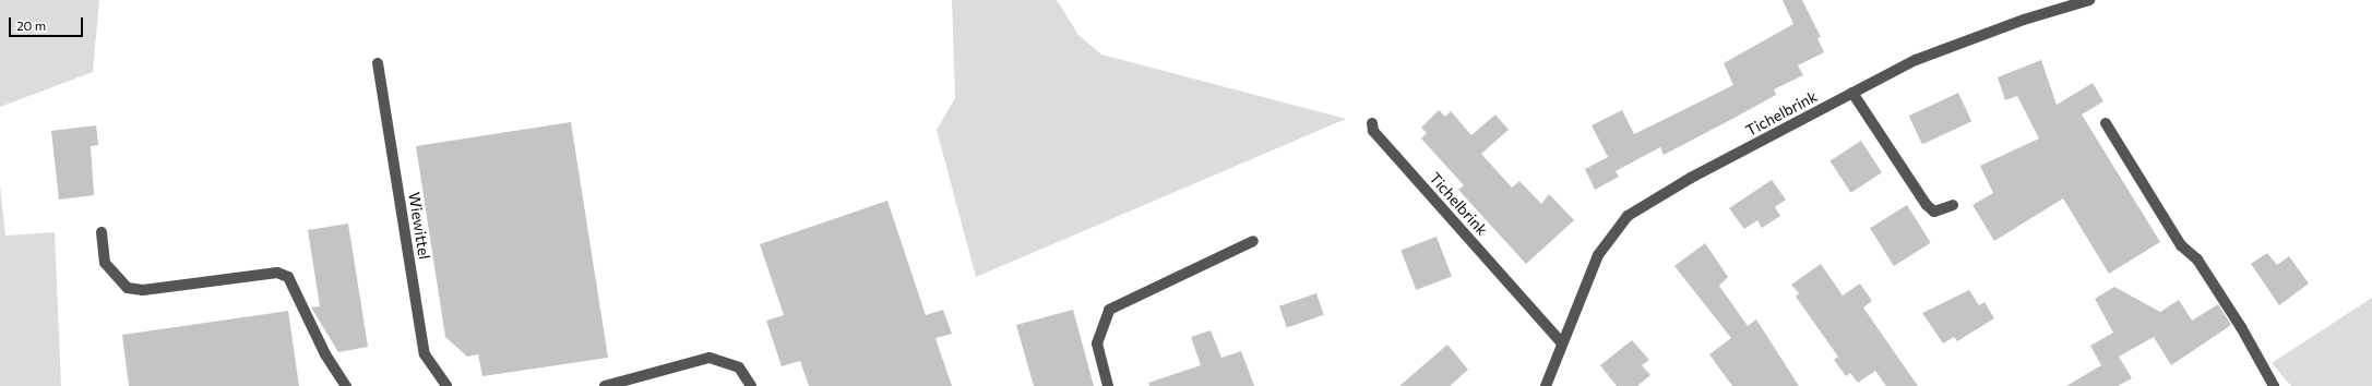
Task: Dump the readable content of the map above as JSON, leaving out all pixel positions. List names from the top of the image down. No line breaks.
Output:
{"streets":{"street":["Tichelbrink","Wiewittel"]},"scale_bar":"20 m"}
